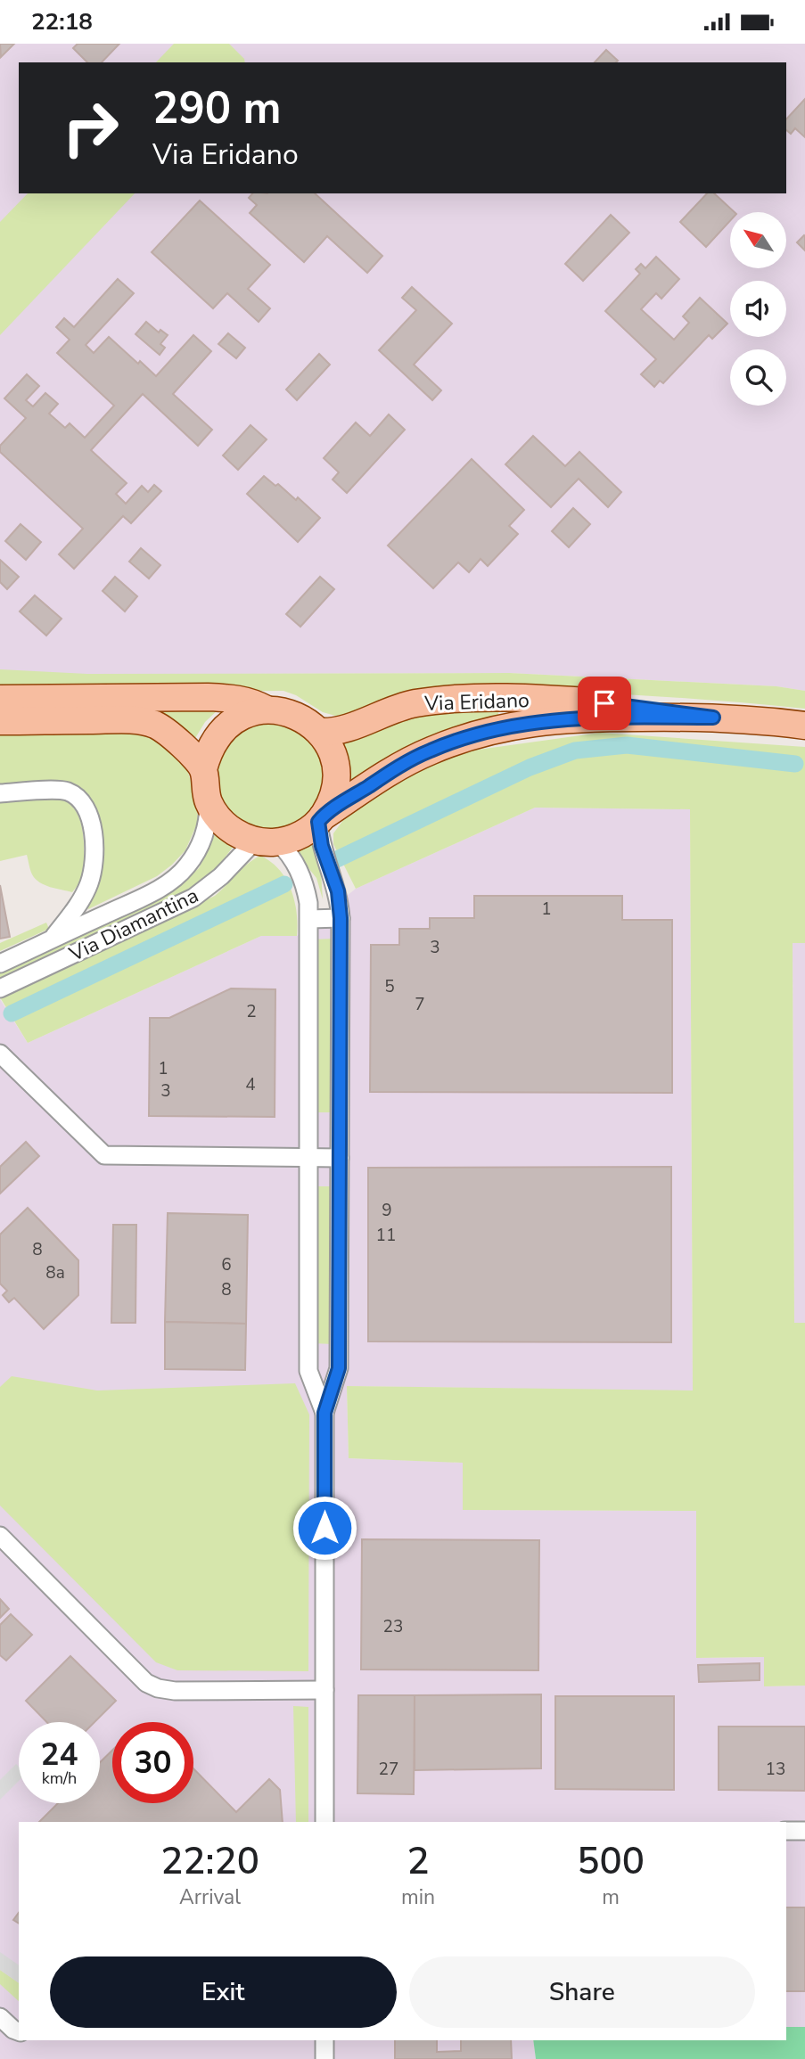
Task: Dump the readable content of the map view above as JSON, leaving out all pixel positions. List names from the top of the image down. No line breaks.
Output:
{"streets":{"main road":["Via Eridano"],"street":["Via Diamantina"]},"crossings":[["Via Eridano","Via Diamantina"]],"house_numbers":["1","3","5","7","2","1","4","3","9","11","8","6","8a","8","23","27","13"],"north":"top left","page":{"status":"22:18","turn":["290 m","Via Eridano"],"speed":"24 km/h","limit":"30","eta":["22:20","Arrival","2","min","500","m"],"buttons":["Exit","Share"]}}
